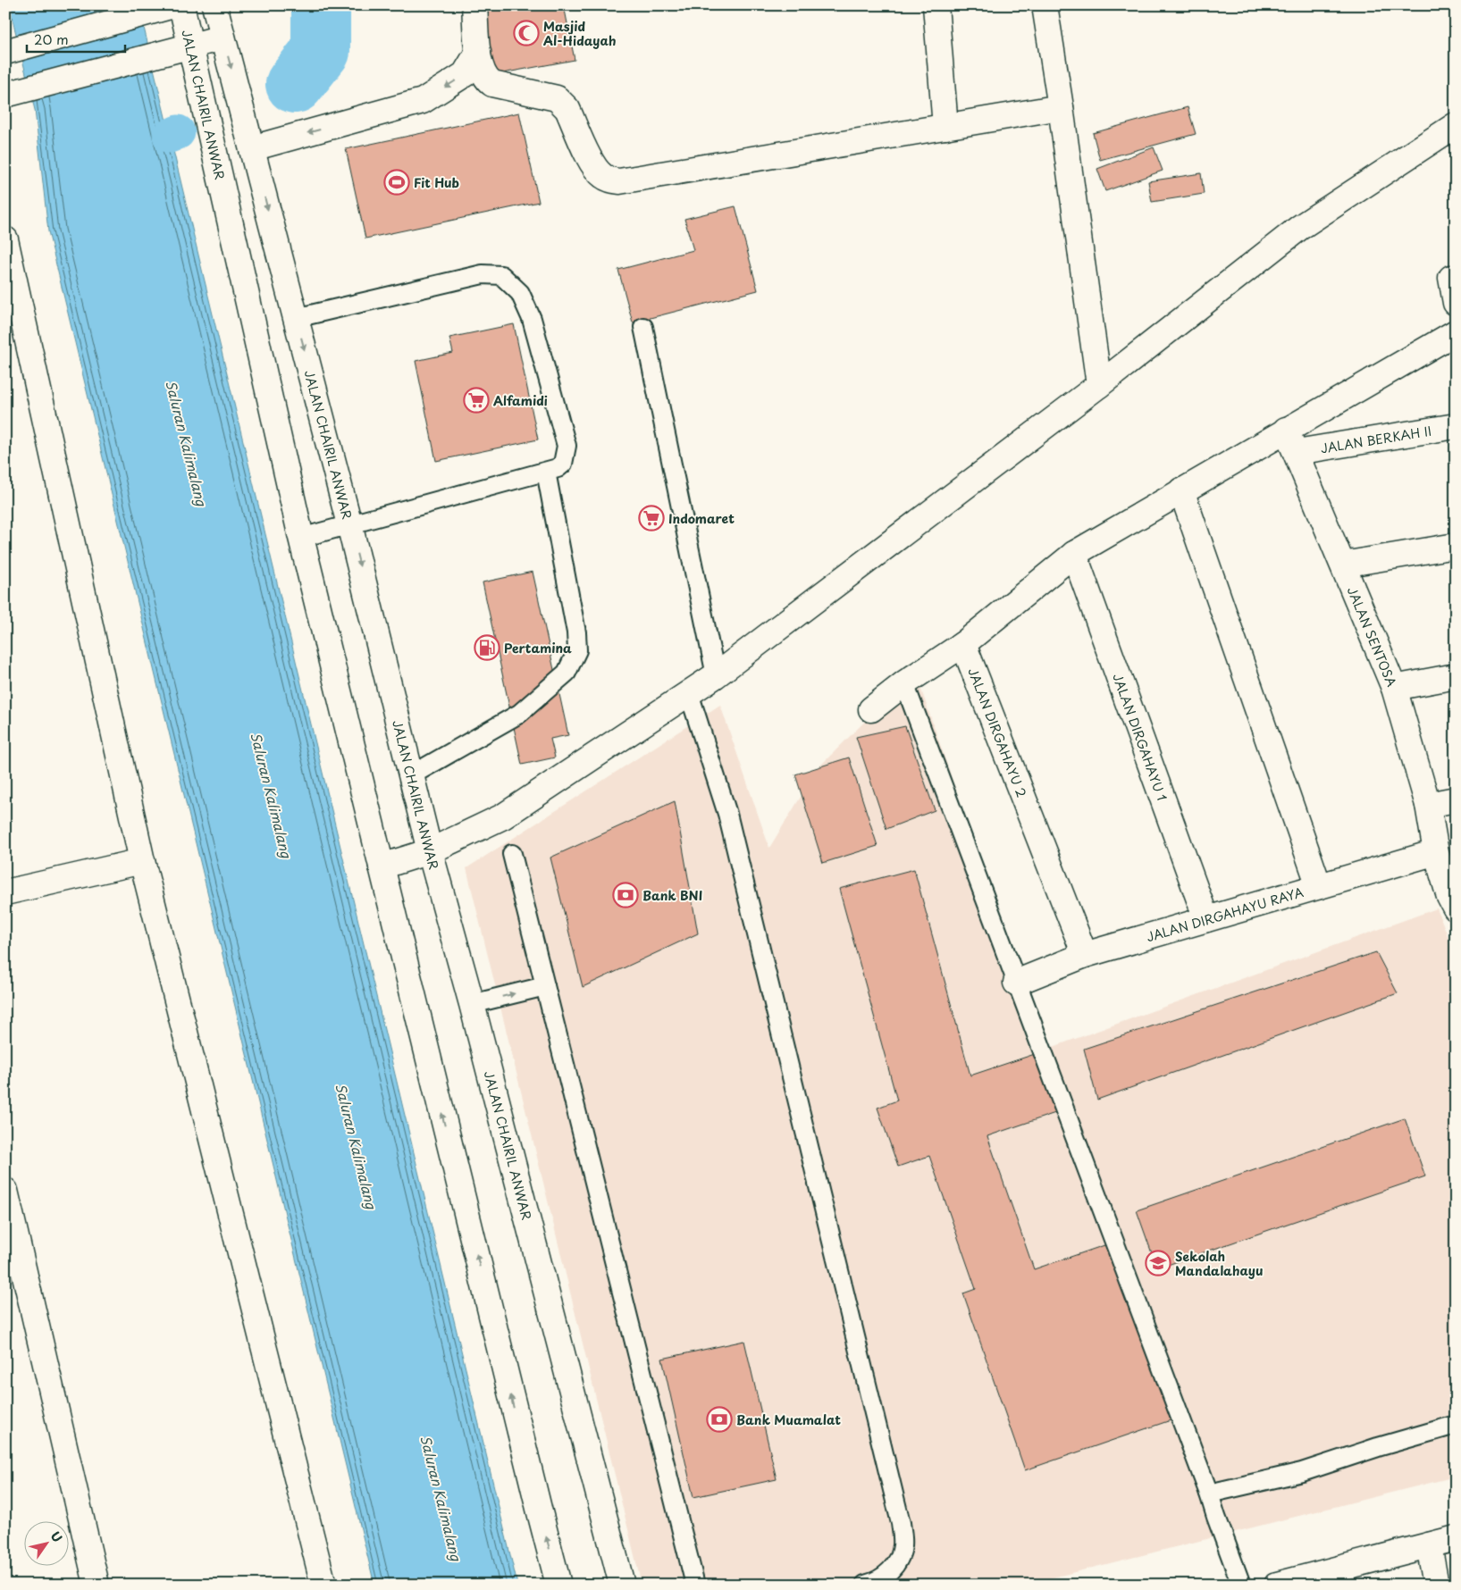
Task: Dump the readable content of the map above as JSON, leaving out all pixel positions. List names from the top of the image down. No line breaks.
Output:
{"streets":{"street":["JALAN CHAIRIL ANWAR","JALAN BERKAH II","JALAN SENTOSA","JALAN DIRGAHAYU 2","JALAN DIRGAHAYU 1","JALAN DIRGAHAYU RAYA"]},"crossings":[["JALAN BERKAH II","JALAN SENTOSA"],["JALAN SENTOSA","JALAN DIRGAHAYU RAYA"],["JALAN DIRGAHAYU 2","JALAN DIRGAHAYU RAYA"],["JALAN DIRGAHAYU 1","JALAN DIRGAHAYU RAYA"]],"water":["Saluran Kalimalang"],"places":{"mosque":["Masjid Al-Hidayah"],"sports":["Fit Hub"],"supermarket":["Alfamidi","Indomaret"],"fuel station":["Pertamina"],"bank":["Bank BNI","Bank Muamalat"],"school or university":["Sekolah Mandalahayu"]},"scale_bar":"20 m","north":"top right"}
